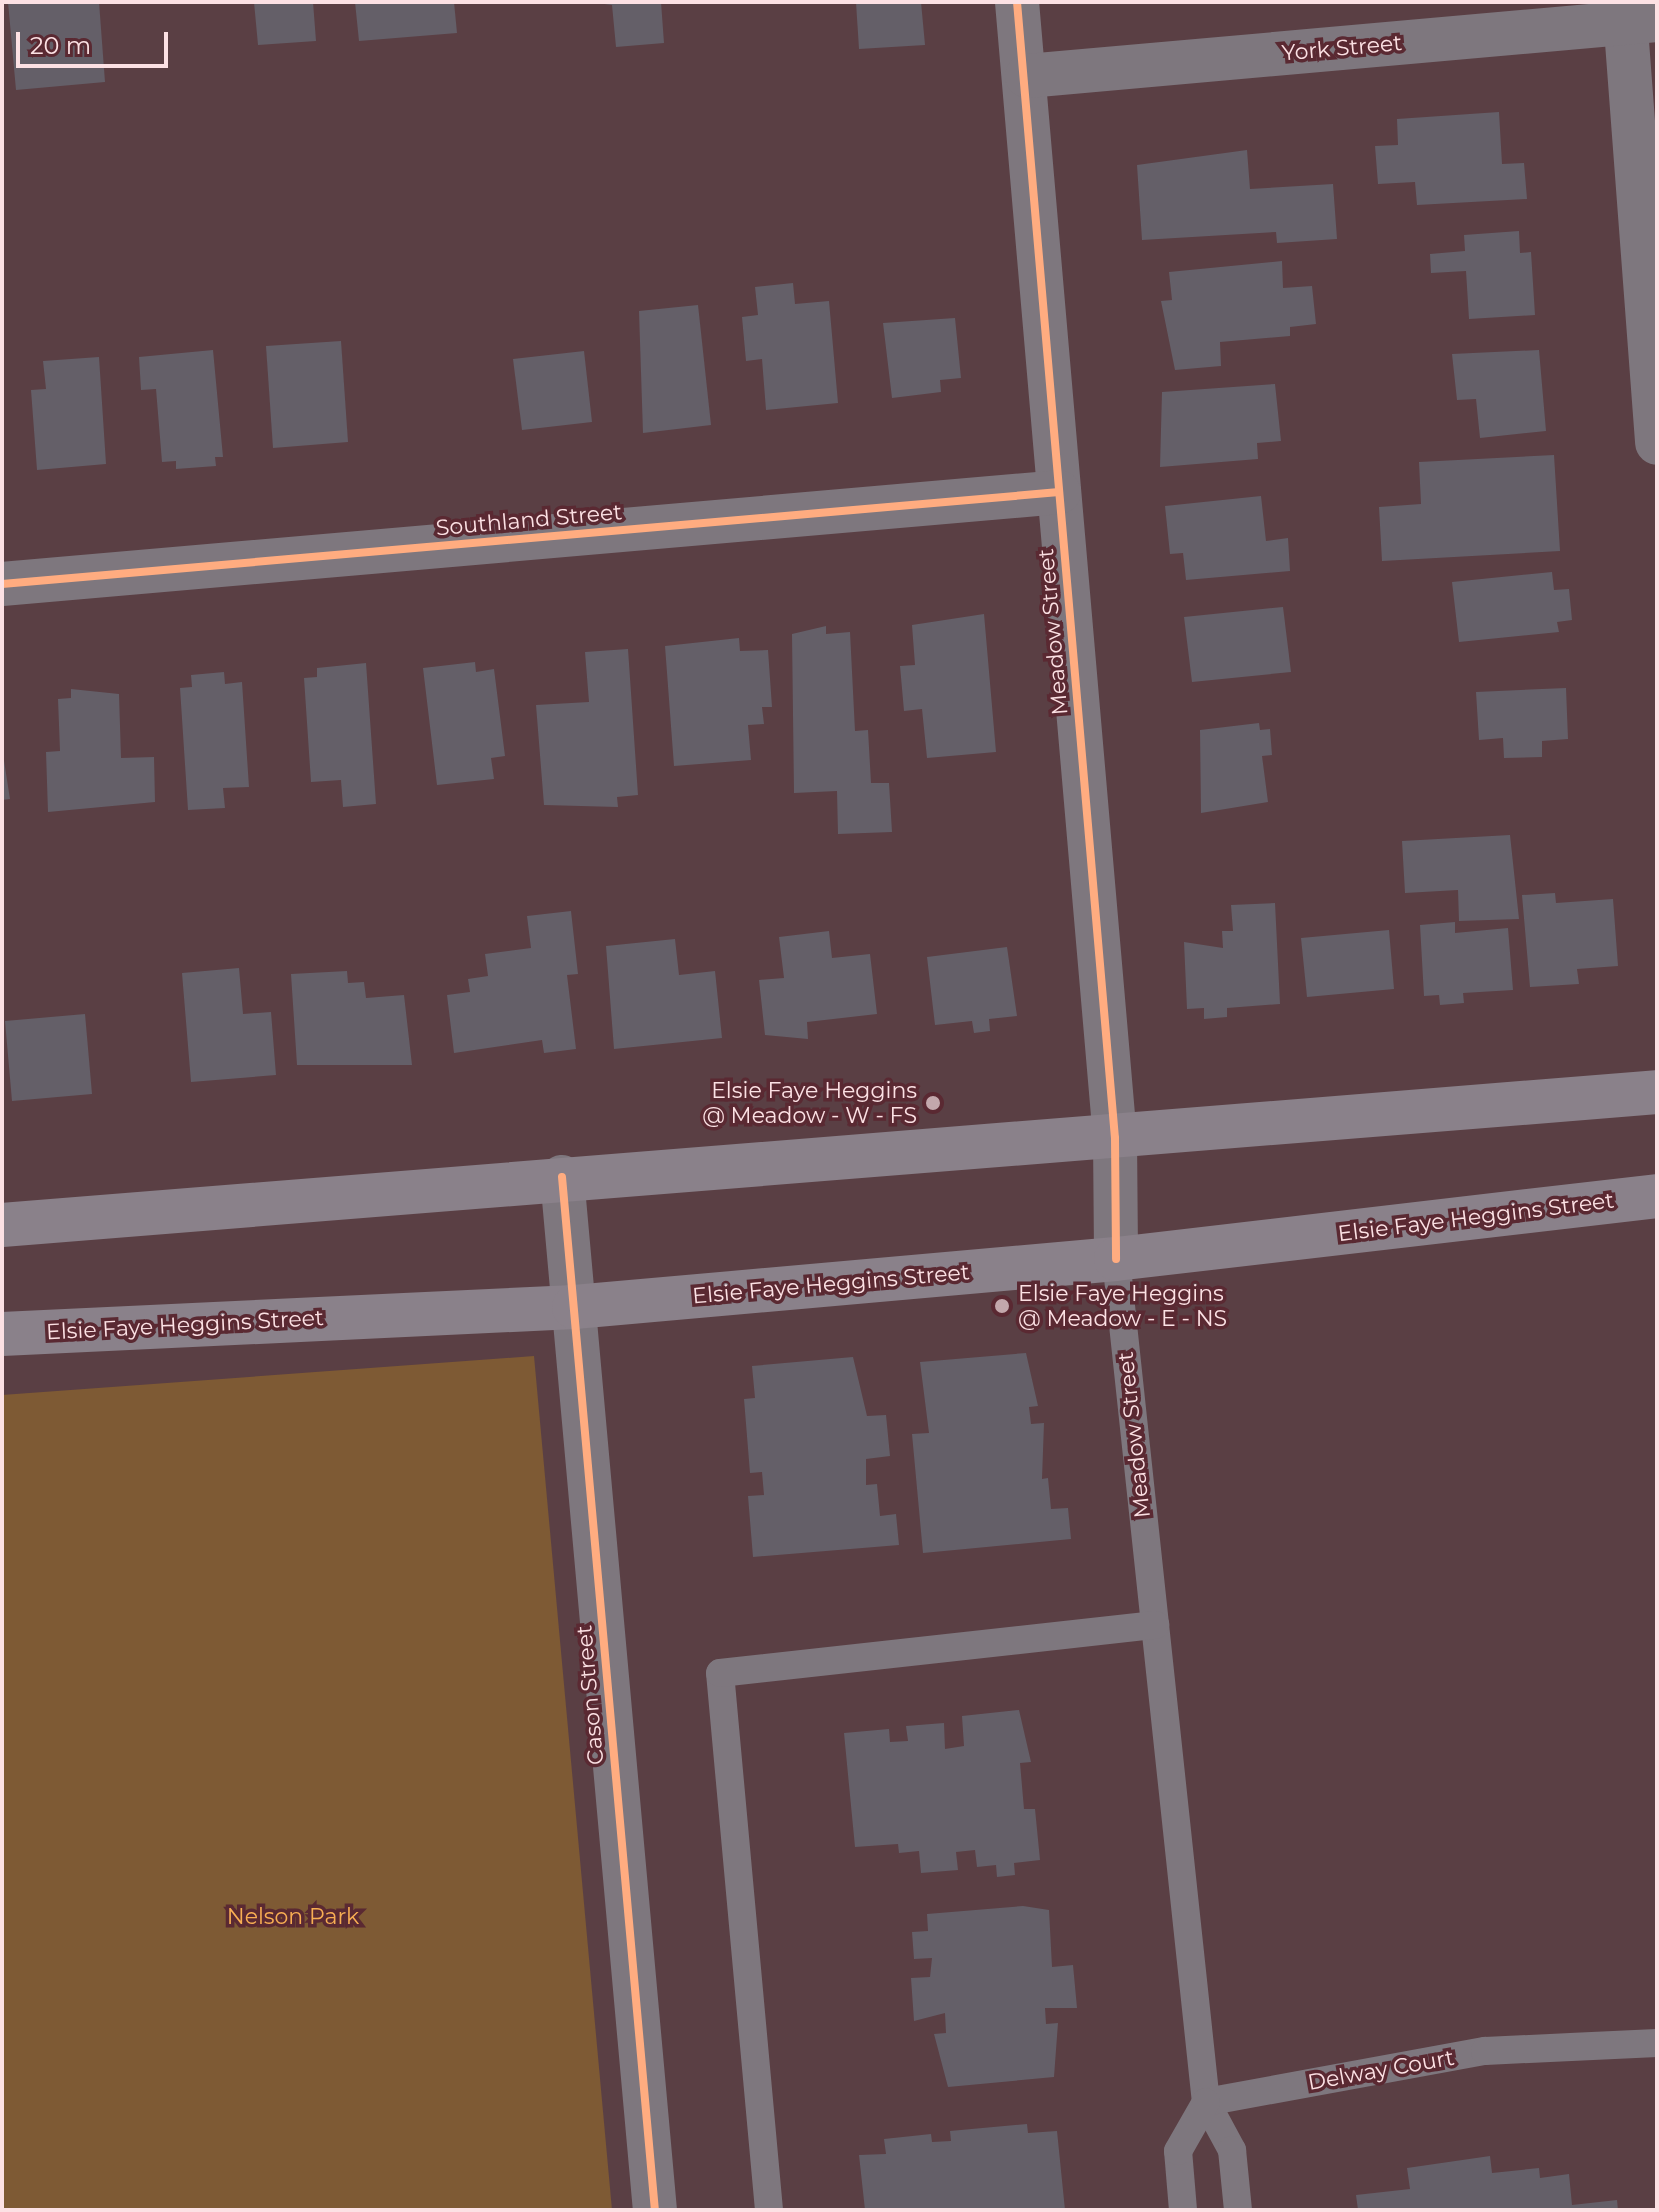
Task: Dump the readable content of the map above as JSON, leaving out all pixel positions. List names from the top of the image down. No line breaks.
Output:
{"streets":{"main road":["Elsie Faye Heggins Street"],"street":["York Street","Southland Street","Meadow Street","Cason Street"],"lane":["Delway Court"]},"crossings":[["York Street","Meadow Street"],["Southland Street","Meadow Street"],["Meadow Street","Elsie Faye Heggins Street"],["Meadow Street","Delway Court"],["Elsie Faye Heggins Street","Cason Street"]],"parks":["Nelson Park"],"places":["Elsie Faye Heggins @ Meadow - W - FS","Elsie Faye Heggins @ Meadow - E - NS"],"scale_bar":"20 m"}
